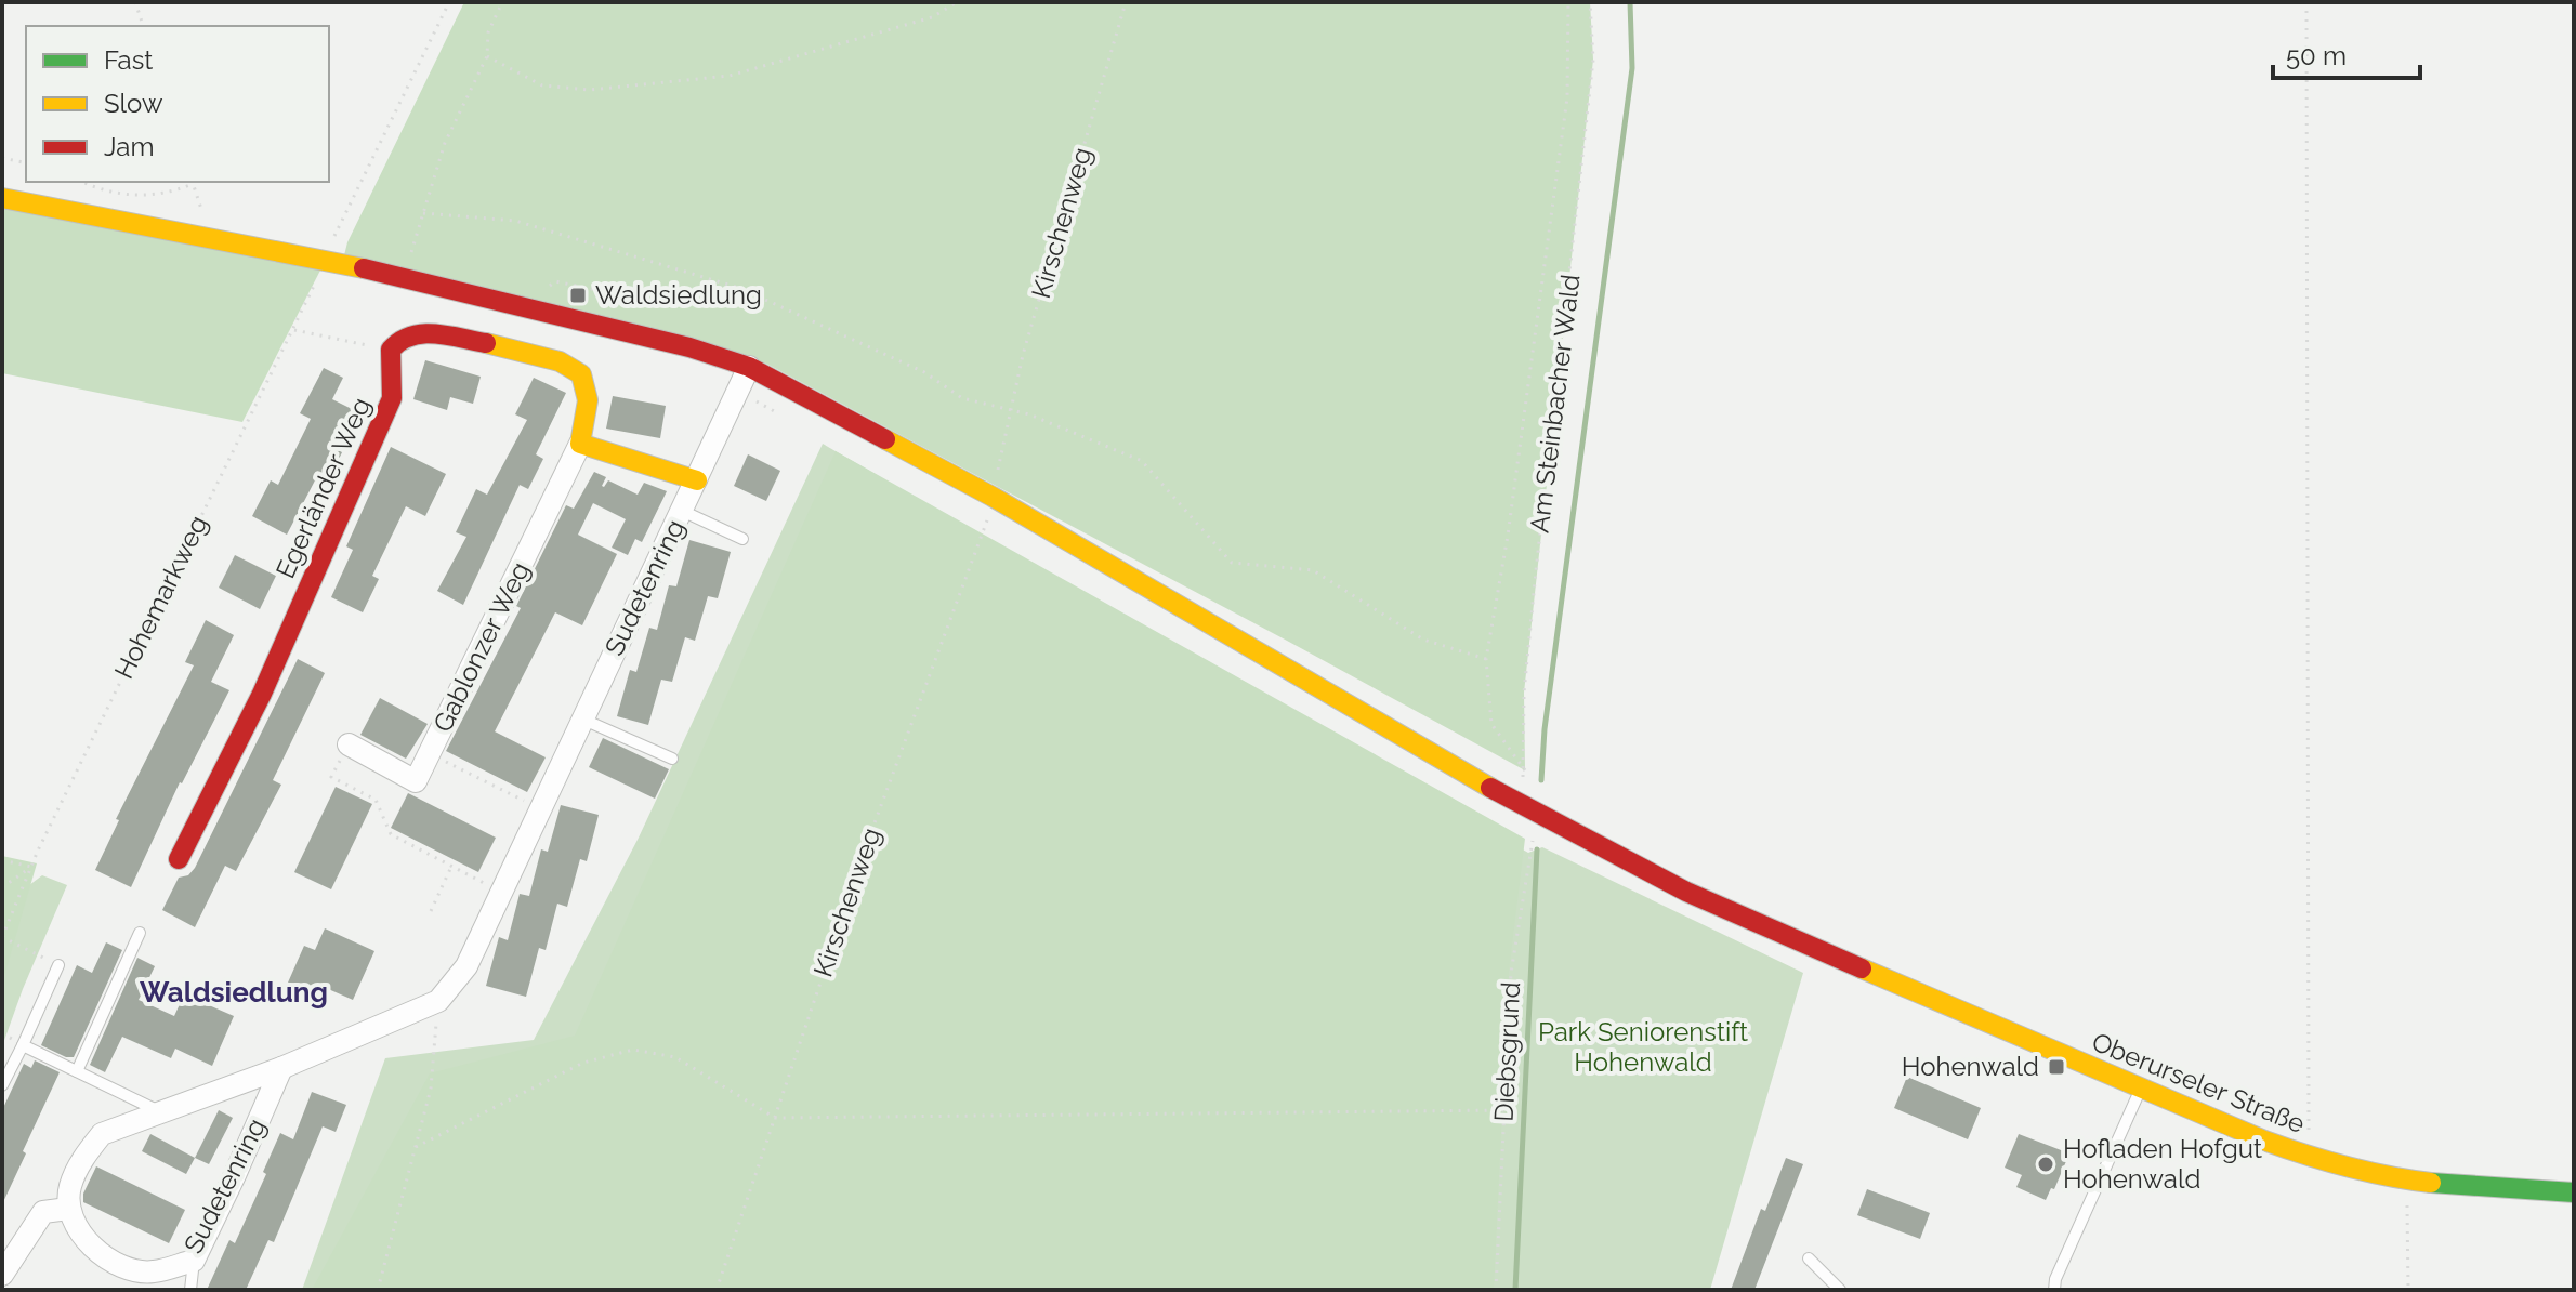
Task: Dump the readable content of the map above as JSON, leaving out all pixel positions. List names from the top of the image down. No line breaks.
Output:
{"streets":{"main road":["Egerländer Weg","Oberurseler Straße"],"street":["Sudetenring","Gablonzer Weg"],"path":["Kirschenweg","Am Steinbacher Wald","Hohemarkweg","Diebsgrund"]},"crossings":[["Kirschenweg","Oberurseler Straße"],["Am Steinbacher Wald","Oberurseler Straße"],["Sudetenring","Oberurseler Straße"],["Hohemarkweg","Oberurseler Straße"],["Diebsgrund","Oberurseler Straße"]],"districts":["Waldsiedlung"],"parks":["Park Seniorenstift Hohenwald"],"places":{"transit":["Waldsiedlung","Hohenwald"],"other":["Hofladen Hofgut Hohenwald"]},"legend":["Fast","Slow","Jam"],"scale_bar":"50 m"}
